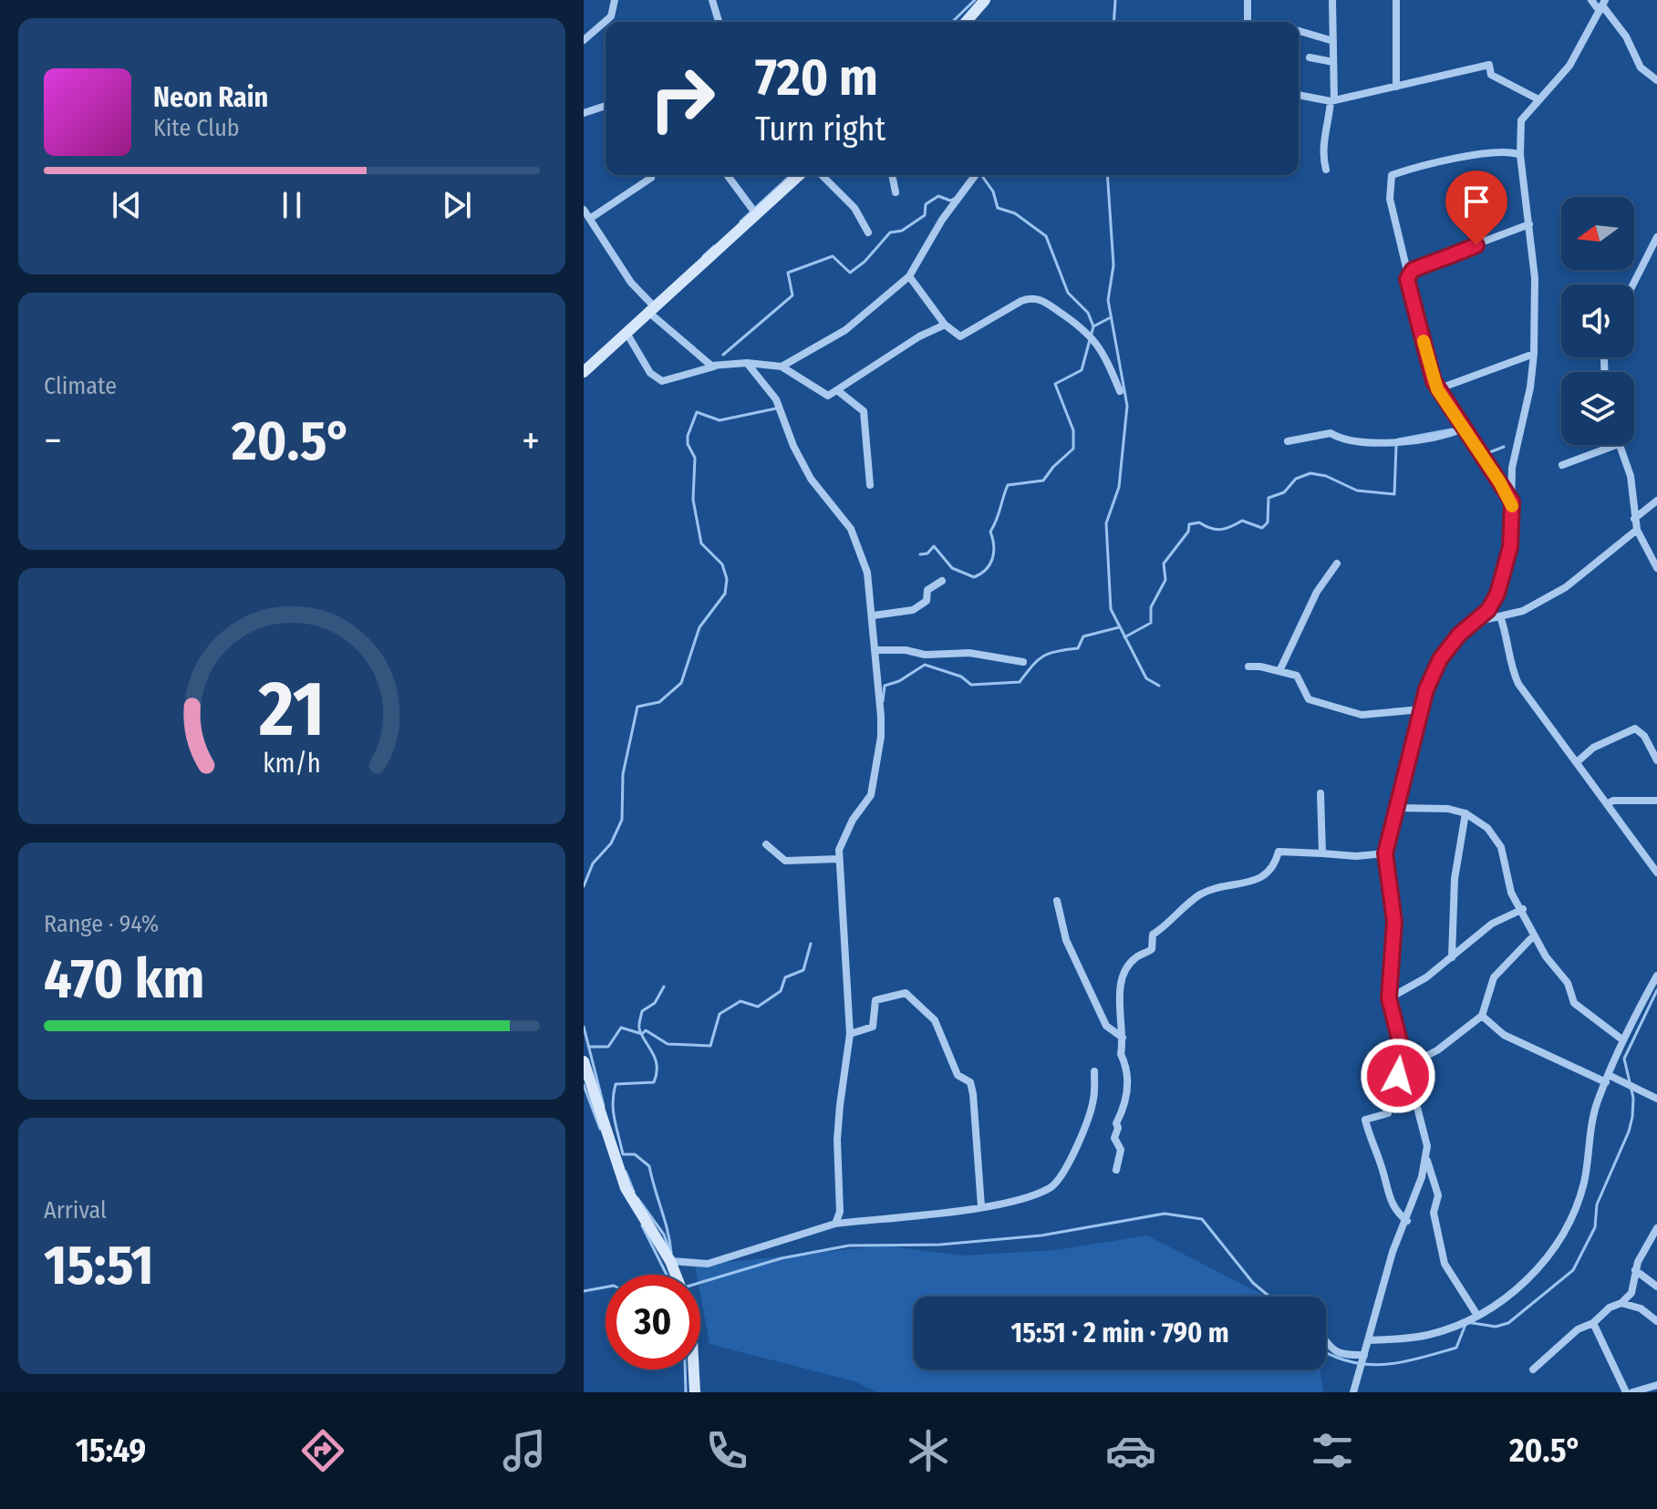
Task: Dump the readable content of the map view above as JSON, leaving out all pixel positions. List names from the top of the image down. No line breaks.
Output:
{"north":"left","page":{"turn":["720 m","Turn right"],"song":["Neon Rain","Kite Club"],"tile":["Climate",["Range · 94%","470 km"],["Arrival","15:51"]],"heat":["−","20.5°","+"],"limit":"30","trip":"15:51 · 2 min · 790 m","tabs":["15:49","20.5°"],"gauge":["21","km/h"]}}
